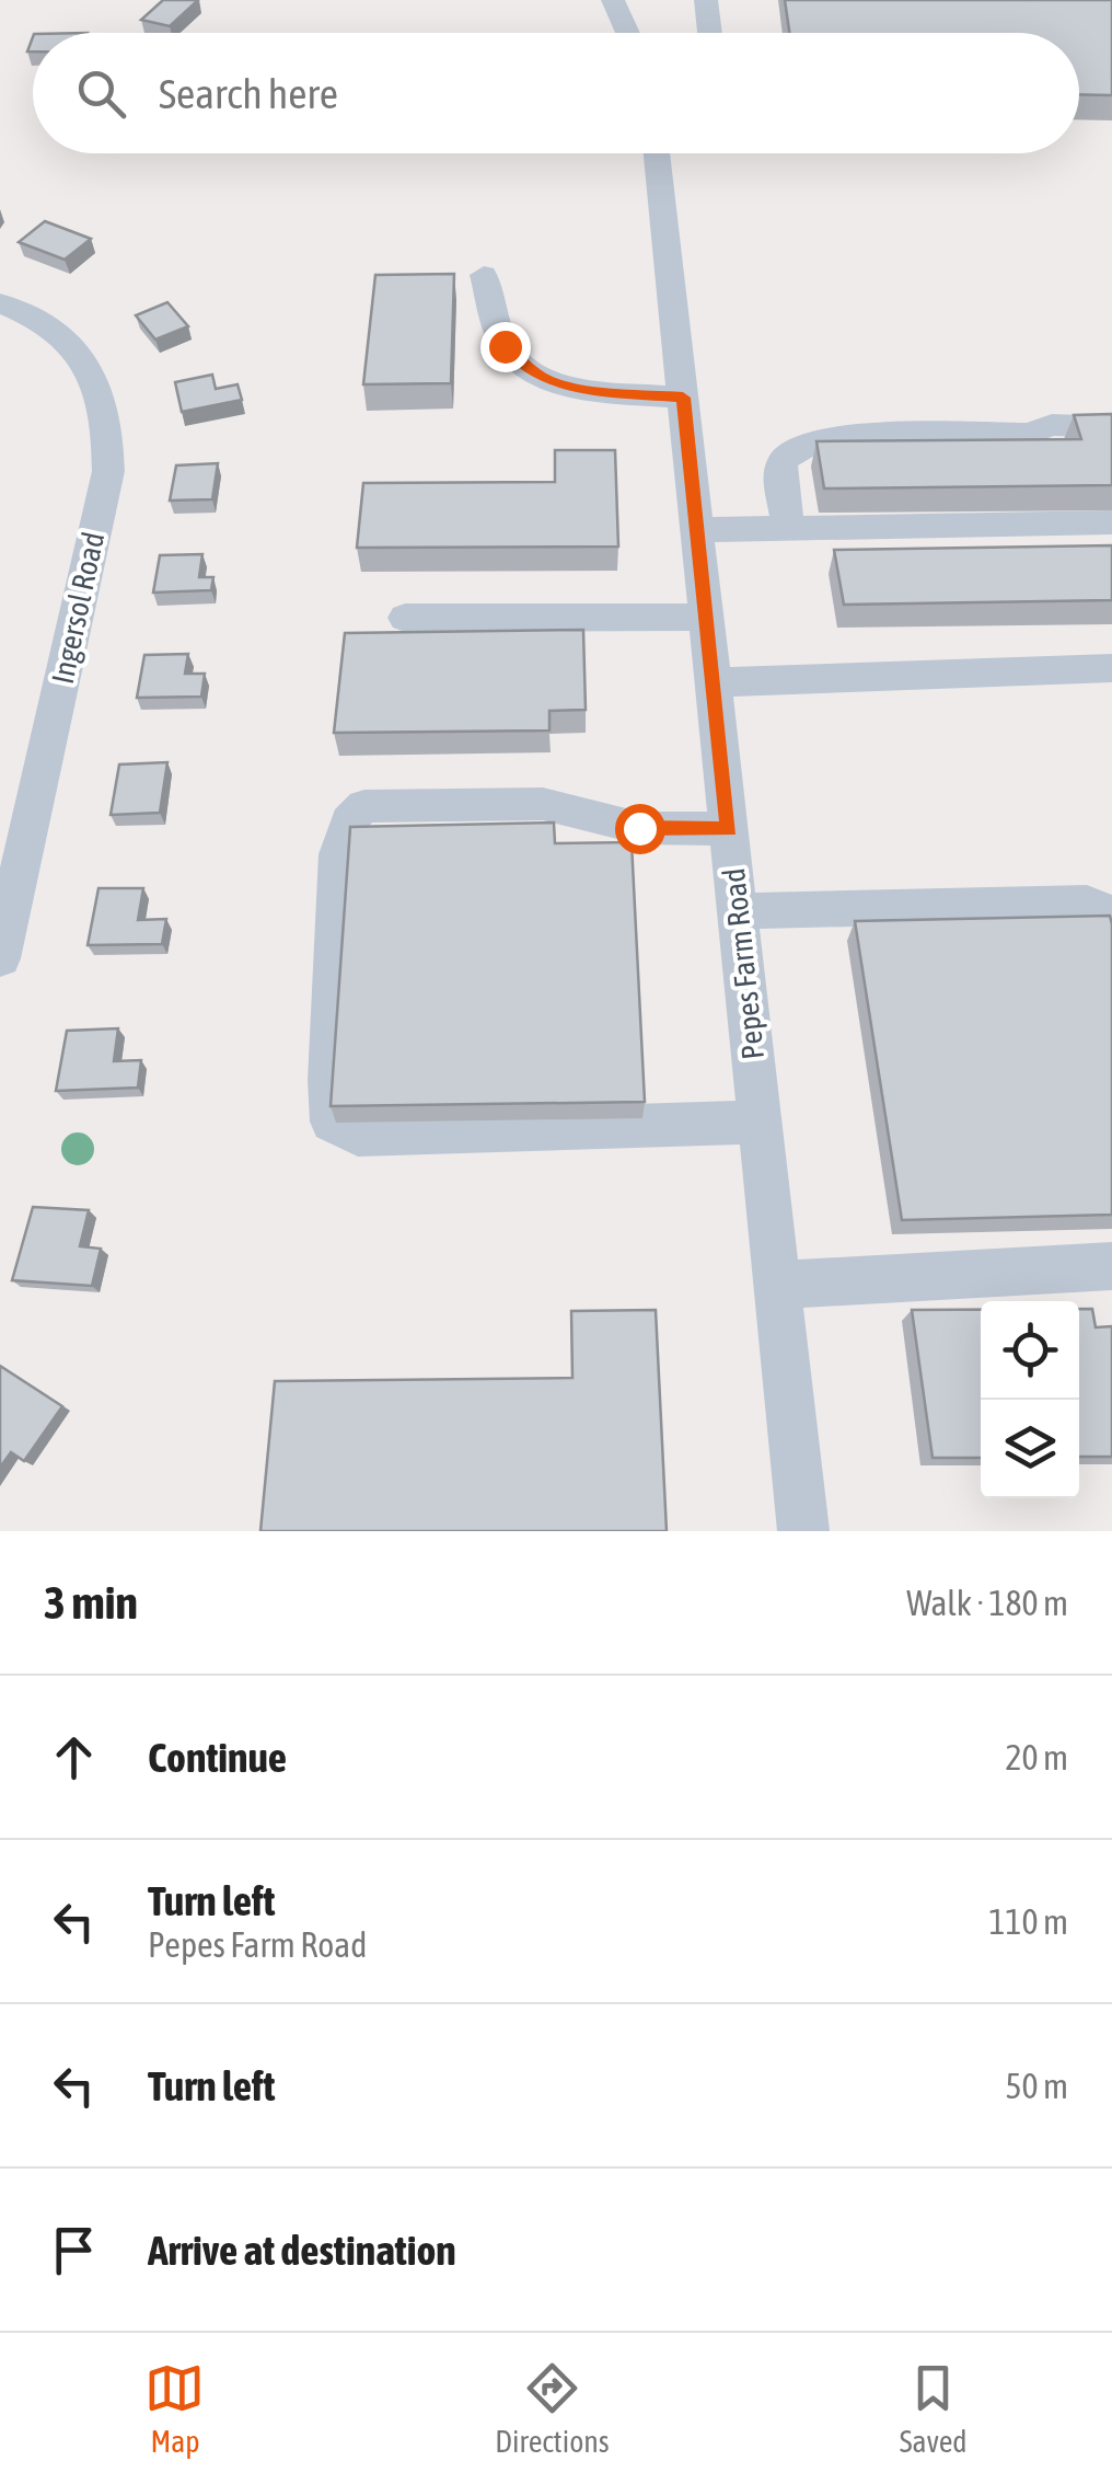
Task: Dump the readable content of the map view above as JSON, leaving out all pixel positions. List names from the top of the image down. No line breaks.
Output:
{"streets":{"street":["Ingersol Road","Pepes Farm Road"]},"page":{"search":"Search here","heading":["3 min","Walk · 180 m"],"list":[["Continue","20 m"],["Turn left","Pepes Farm Road","110 m"],["Turn left","50 m"],"Arrive at destination"],"nav":["Map","Directions","Saved"]}}
